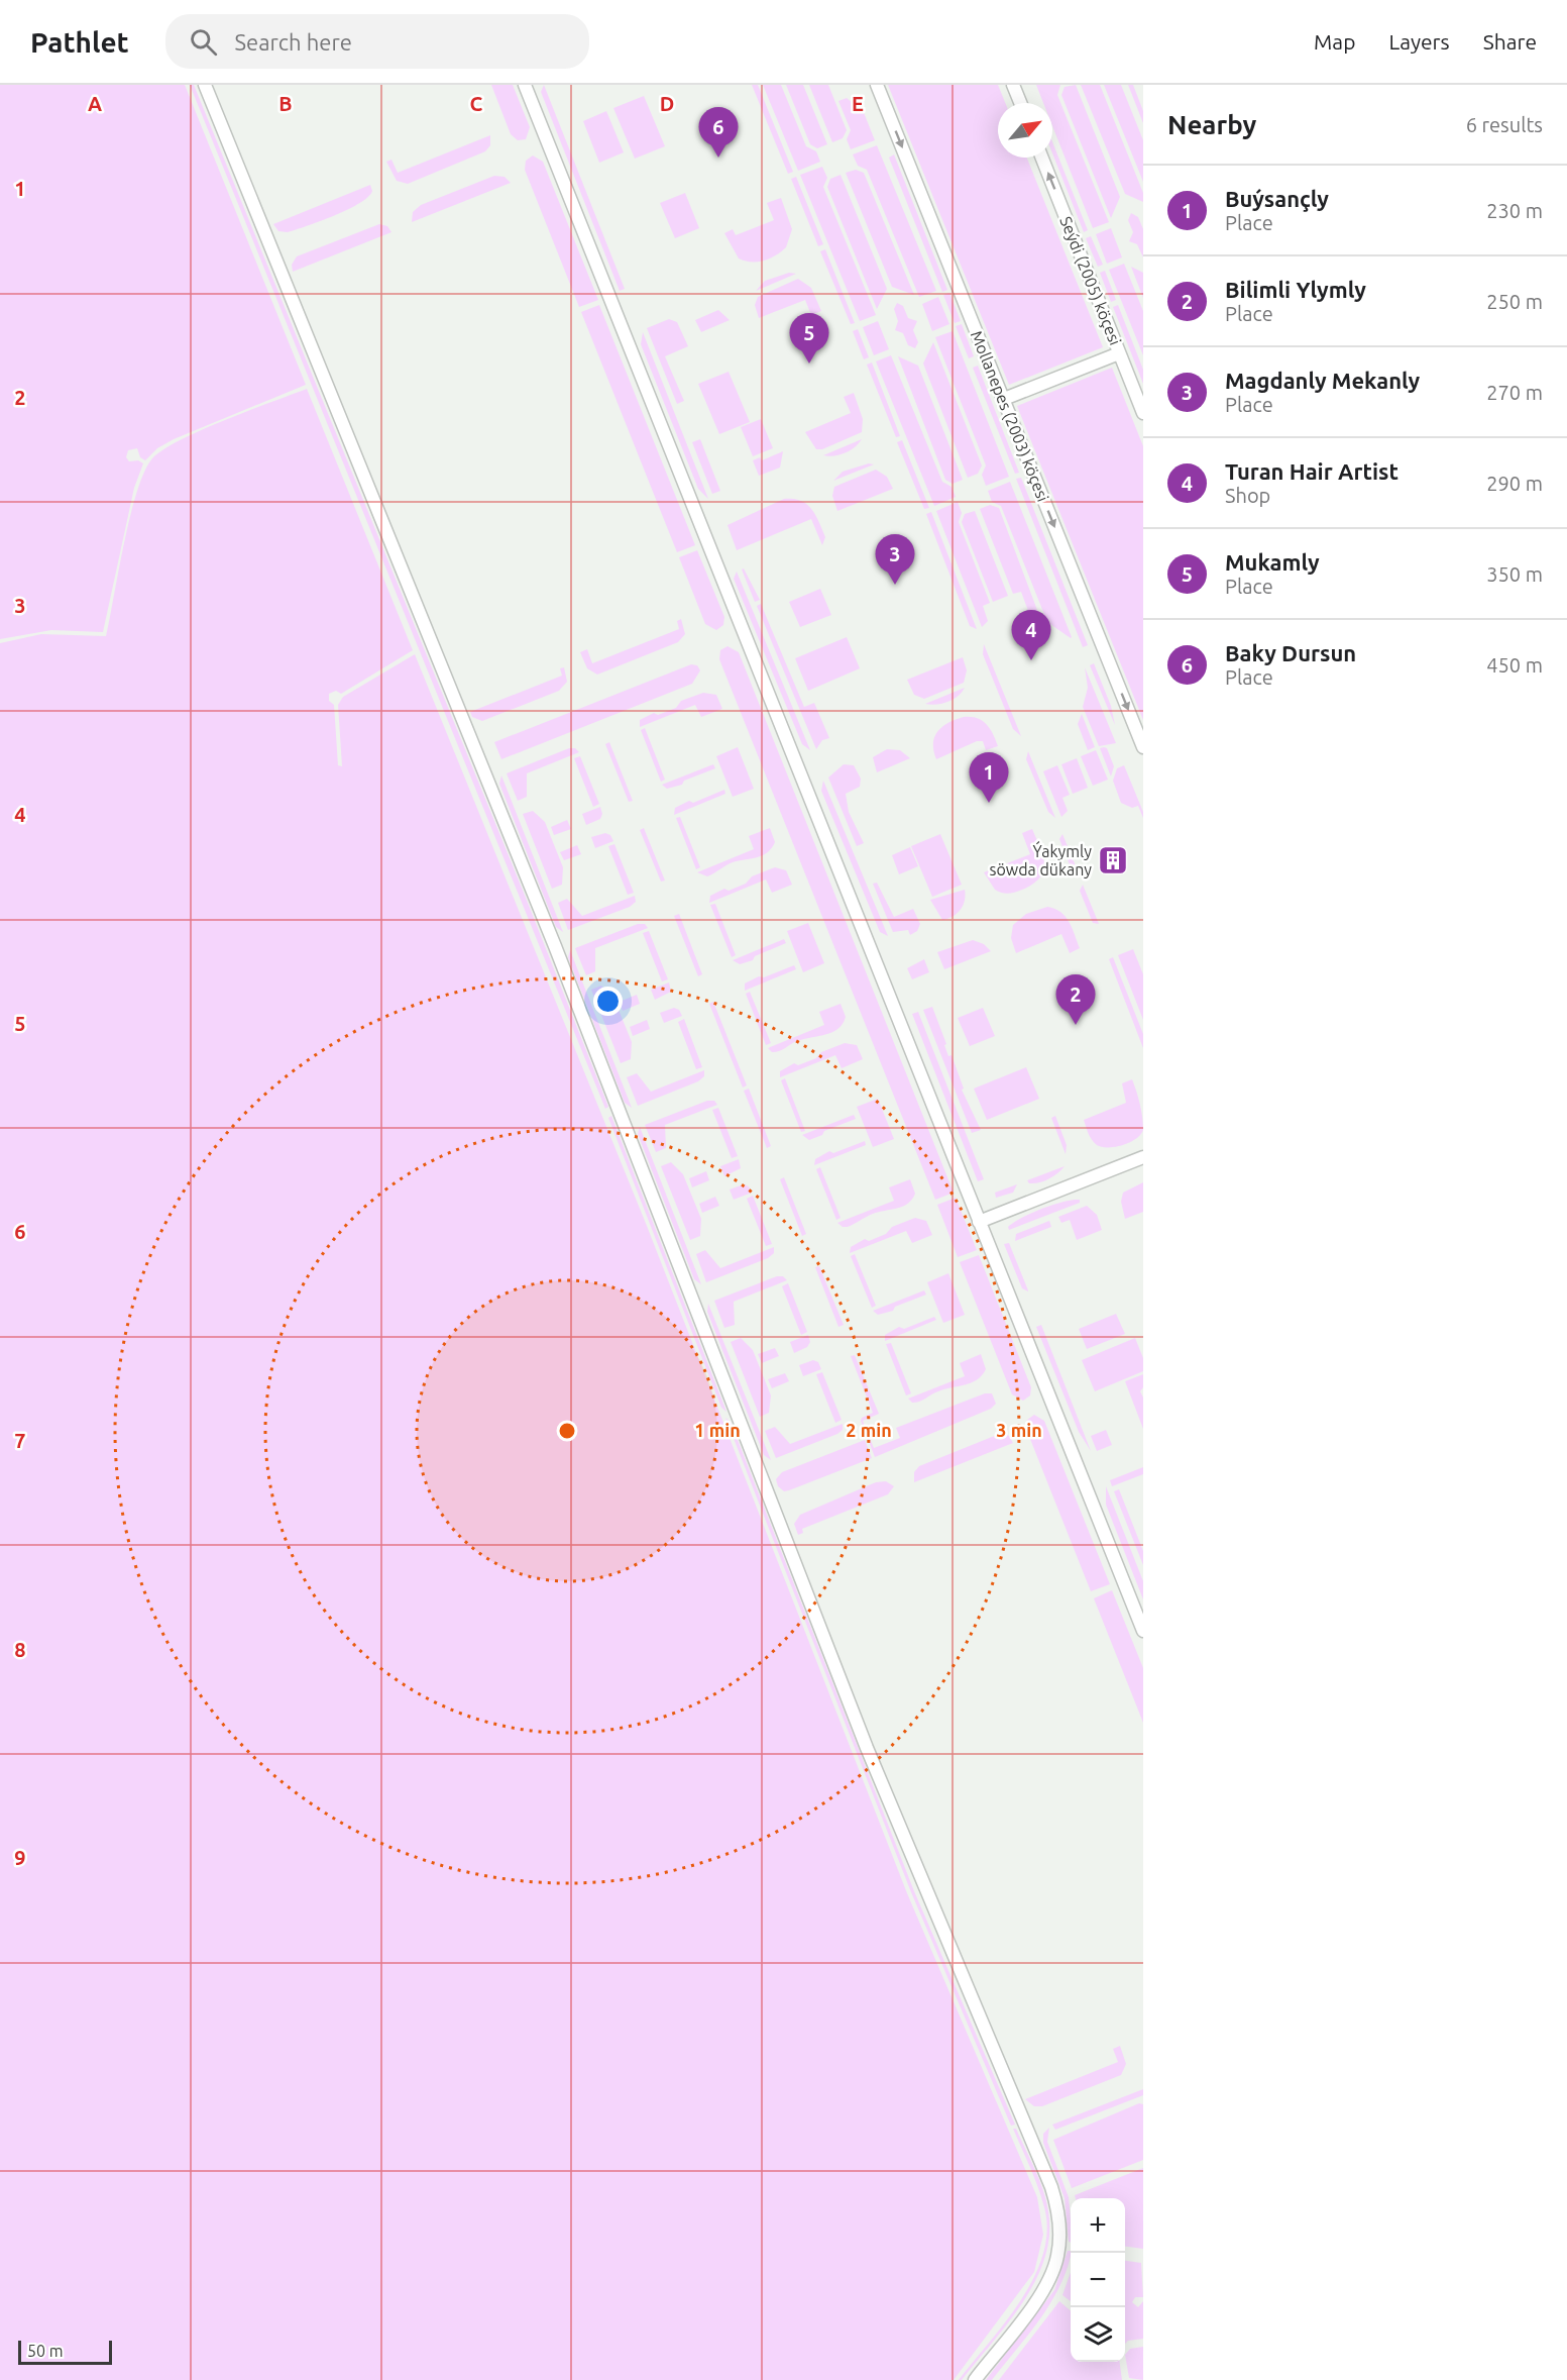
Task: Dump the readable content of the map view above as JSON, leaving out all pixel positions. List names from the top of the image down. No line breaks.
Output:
{"streets":{"street":["Seýdi (2005) köçesi","Mollanepes (2003) köçesi"]},"one_way":["Seýdi (2005) köçesi","Mollanepes (2003) köçesi"],"places":{"building":["Ýakymly söwda dükany"]},"scale_bar":"50 m","north":"top right","page":{"header":"Pathlet","search":"Search here","nav":["Map","Layers","Share"],"heading":["Nearby","6 results"],"pins":["6","5","3","4","1","2"],"list":[{"mark":"1","name":"Buýsançly","note":"Place","value":"230 m"},{"mark":"2","name":"Bilimli Ylymly","note":"Place","value":"250 m"},{"mark":"3","name":"Magdanly Mekanly","note":"Place","value":"270 m"},{"mark":"4","name":"Turan Hair Artist","note":"Shop","value":"290 m"},{"mark":"5","name":"Mukamly","note":"Place","value":"350 m"},{"mark":"6","name":"Baky Dursun","note":"Place","value":"450 m"}],"map_buttons":["+","−"],"scale":"50 m"},"grid":{"columns":["A","B","C","D","E"],"rows":["1","2","3","4","5","6","7","8","9"]},"rings":["1 min","2 min","3 min"]}
